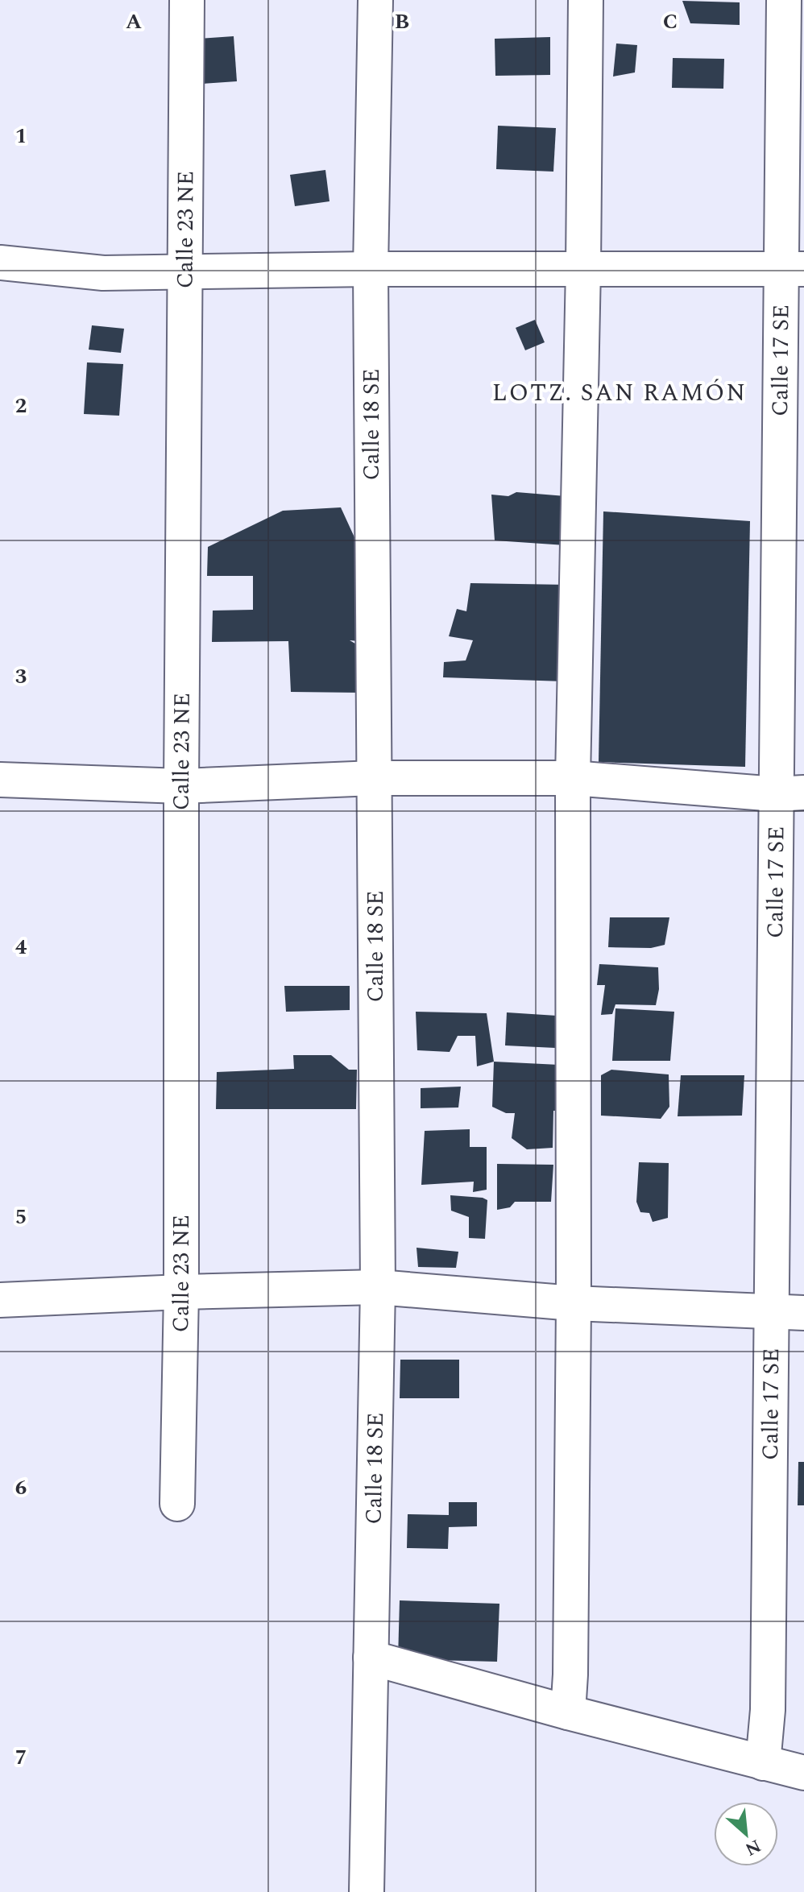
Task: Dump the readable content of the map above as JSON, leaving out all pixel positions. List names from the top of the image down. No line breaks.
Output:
{"streets":{"street":["Calle 23 NE","Calle 17 SE","Calle 18 SE"]},"districts":["LOTZ. SAN RAMÓN"],"north":"bottom right","grid":{"columns":["A","B","C"],"rows":["1","2","3","4","5","6","7"]}}
